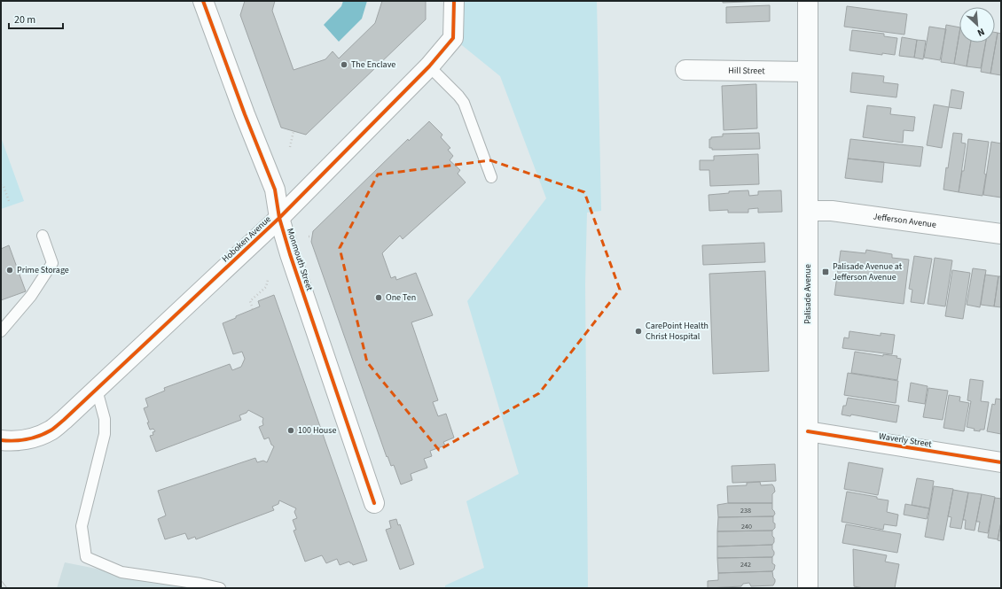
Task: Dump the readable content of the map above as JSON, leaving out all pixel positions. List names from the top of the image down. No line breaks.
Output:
{"streets":{"street":["Hill Street","Jefferson Avenue","Hoboken Avenue","Monmouth Street","Palisade Avenue","Waverly Street"]},"crossings":[["Hill Street","Palisade Avenue"],["Jefferson Avenue","Palisade Avenue"],["Hoboken Avenue","Monmouth Street"],["Palisade Avenue","Waverly Street"]],"places":{"other":["The Enclave","Prime Storage","One Ten","CarePoint Health Christ Hospital","100 House"],"transit":["Palisade Avenue at Jefferson Avenue"]},"house_numbers":["238","240","242"],"scale_bar":"20 m","north":"bottom right"}
